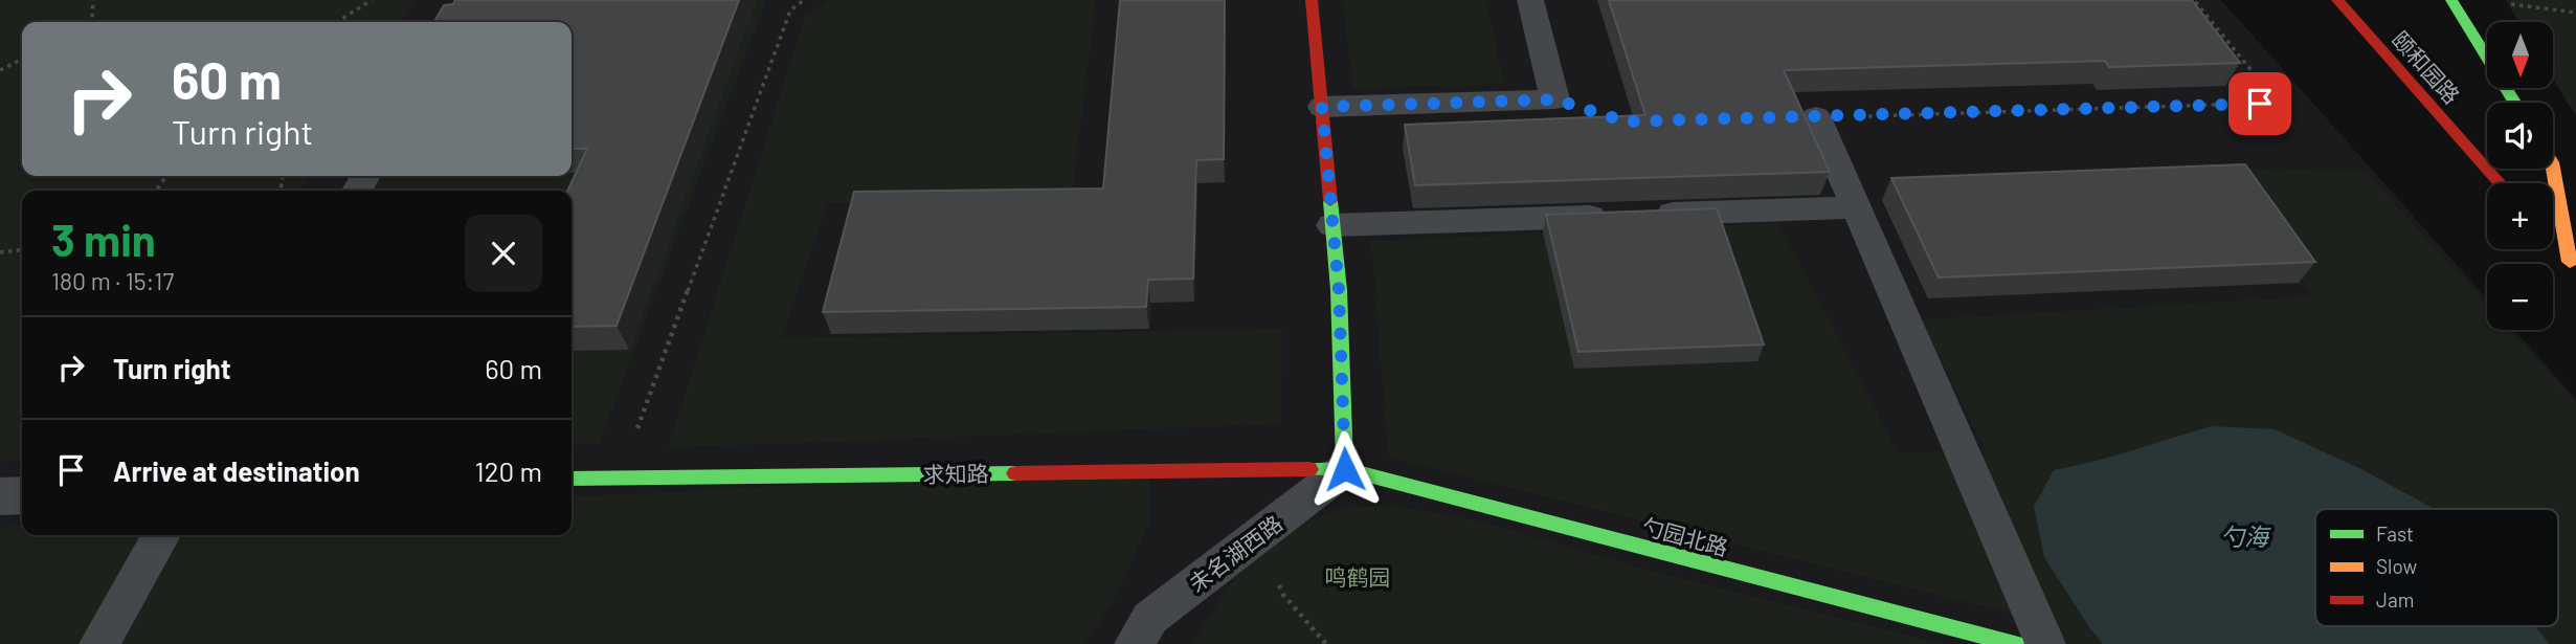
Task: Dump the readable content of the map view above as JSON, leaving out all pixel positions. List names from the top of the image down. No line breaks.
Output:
{"streets":{"street":["颐和园路","求知路","勺园北路"],"lane":["未名湖西路"]},"crossings":[["求知路","勺园北路"],["求知路","未名湖西路"],["勺园北路","未名湖西路"]],"water":["勺海"],"parks":["鸣鹤园"],"legend":["Fast","Slow","Jam"],"north":"bottom","page":{"map_buttons":["+","−"],"turn":["60 m","Turn right"],"heading":["3 min","180 m · 15:17"],"list":[{"name":"Turn right","value":"60 m"},{"name":"Arrive at destination","value":"120 m"}]}}
